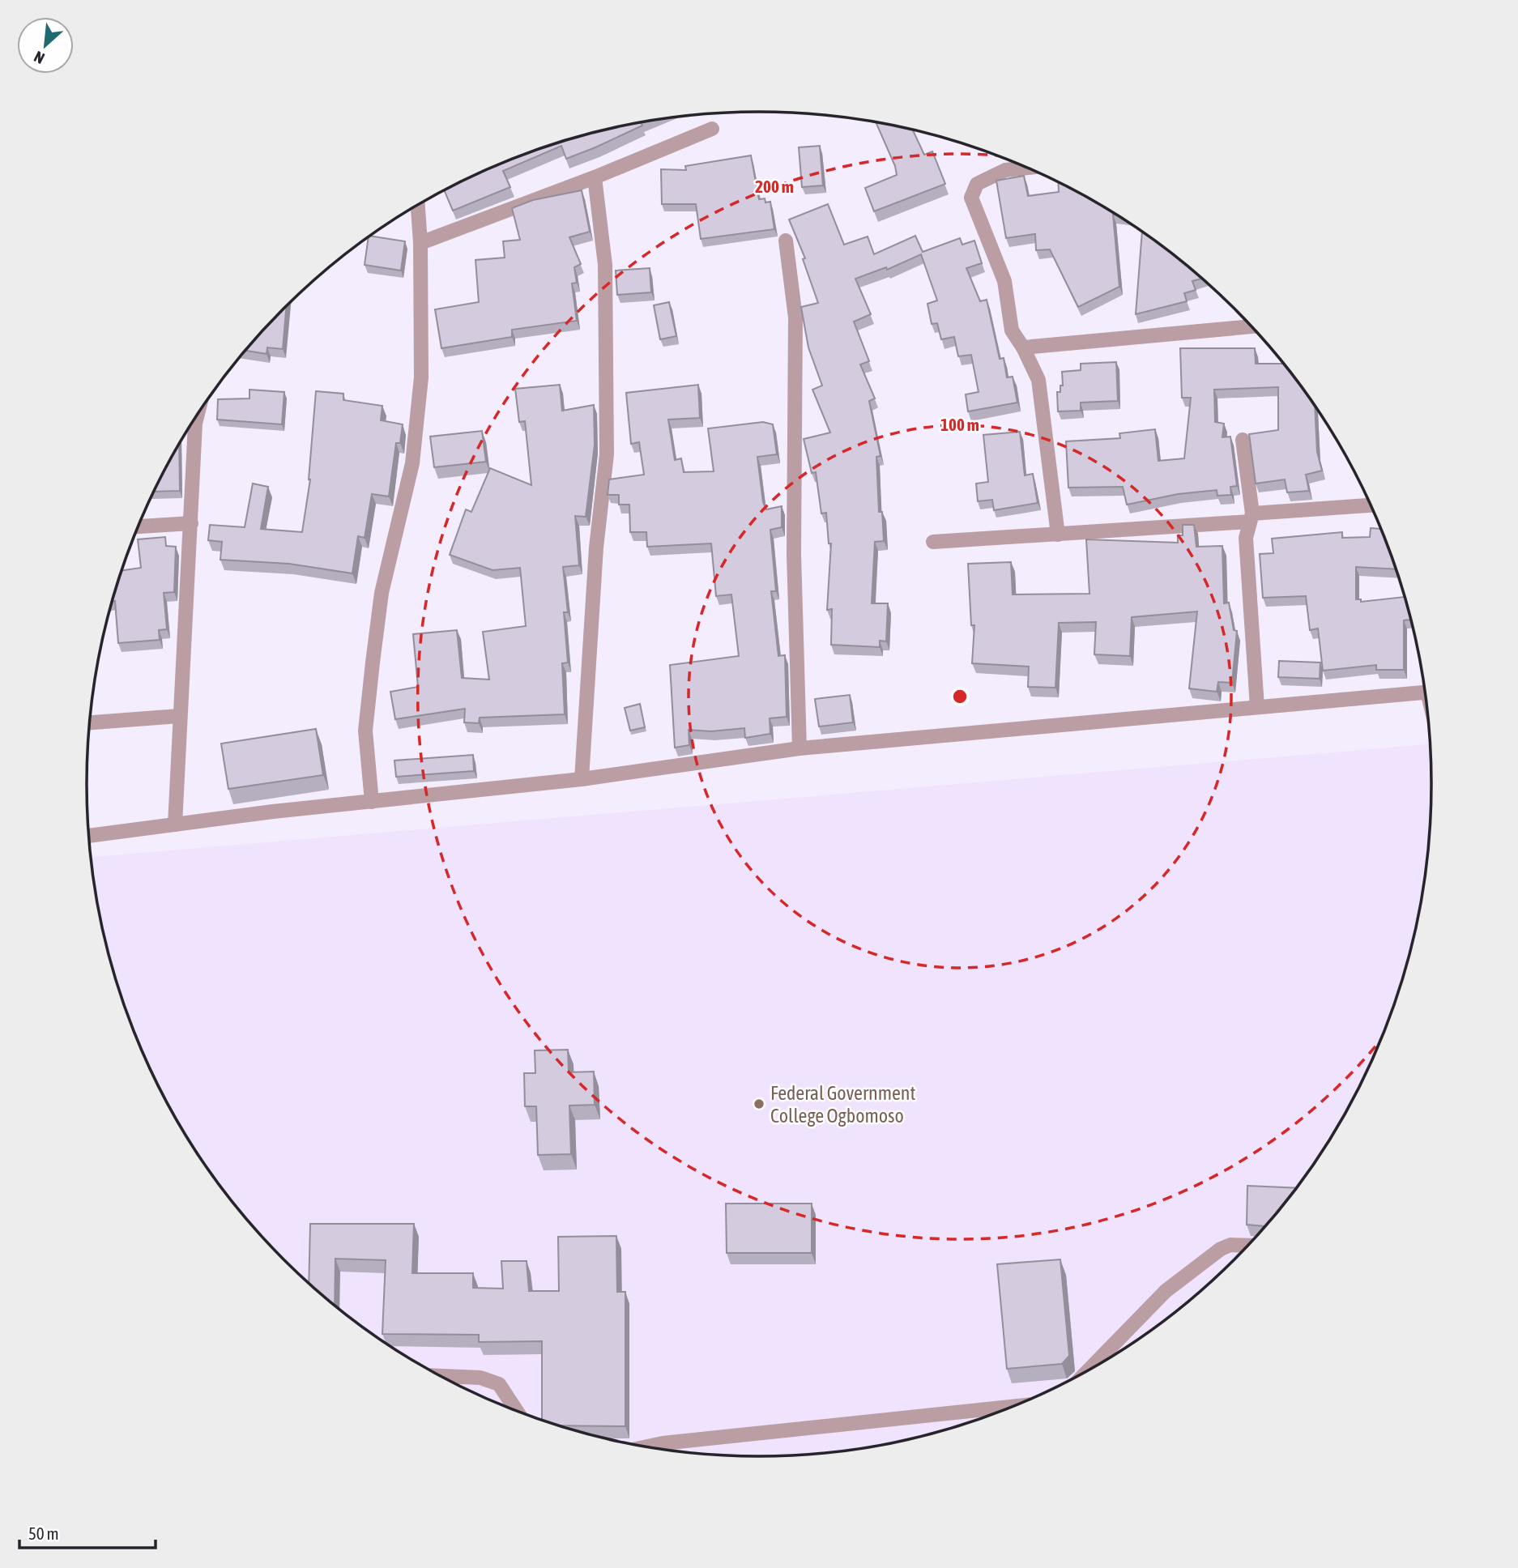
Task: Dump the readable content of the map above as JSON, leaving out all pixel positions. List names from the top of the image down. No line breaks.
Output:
{"places":["Federal Government College Ogbomoso"],"scale_bar":"50 m","north":"bottom left","rings":["200 m","100 m"]}
